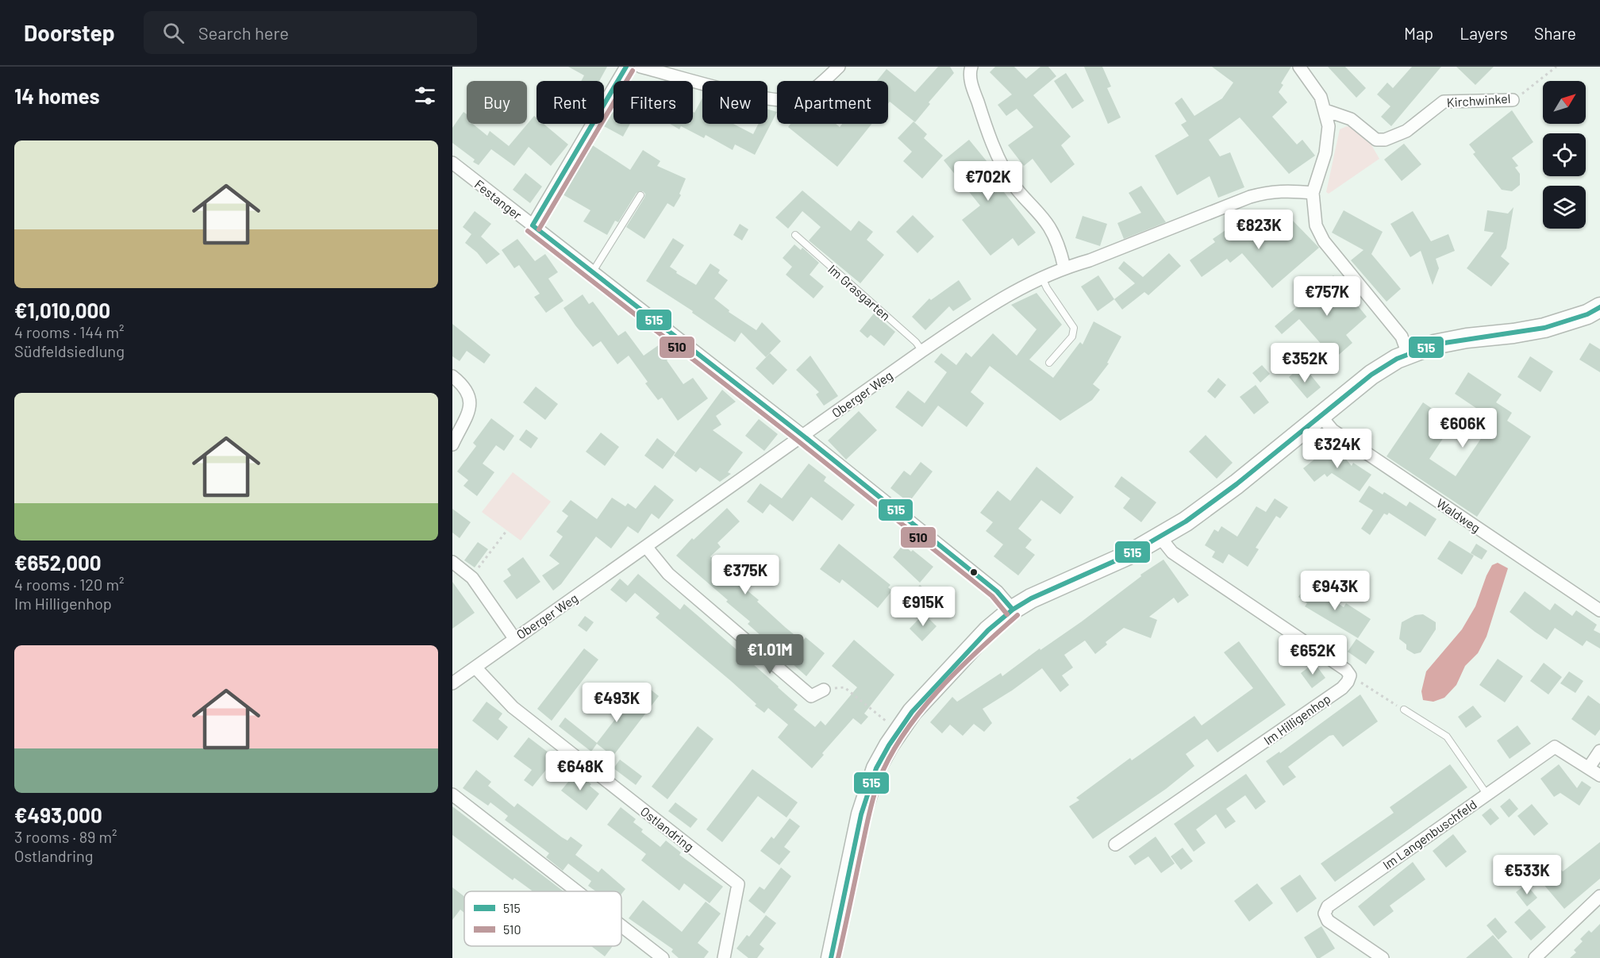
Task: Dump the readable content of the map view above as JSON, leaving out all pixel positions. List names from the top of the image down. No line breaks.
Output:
{"streets":{"street":["Kirchwinkel","Festanger","Oberger Weg","Waldweg","Im Hilligenhop","Ostlandring","Im Langenbuschfeld"],"lane":["Im Grasgarten"]},"crossings":[["Festanger","Oberger Weg"],["Im Grasgarten","Oberger Weg"],["Oberger Weg","Ostlandring"]],"lines":["transit line 515","transit line 510"],"legend":["515","510"],"north":"top right","page":{"header":"Doorstep","search":"Search here","nav":["Map","Layers","Share"],"heading":"14 homes","chip":["Buy","Rent","Filters","New","Apartment"],"list":[{"name":"€1,010,000","note":"4 rooms · 144 m² · Südfeldsiedlung"},{"name":"€652,000","note":"4 rooms · 120 m² · Im Hilligenhop"},{"name":"€493,000","note":"3 rooms · 89 m² · Ostlandring"}],"price":["€702K","€823K","€757K","€352K","€606K","€324K","€375K","€943K","€915K","€1.01M","€652K","€493K","€648K","€533K"]}}
